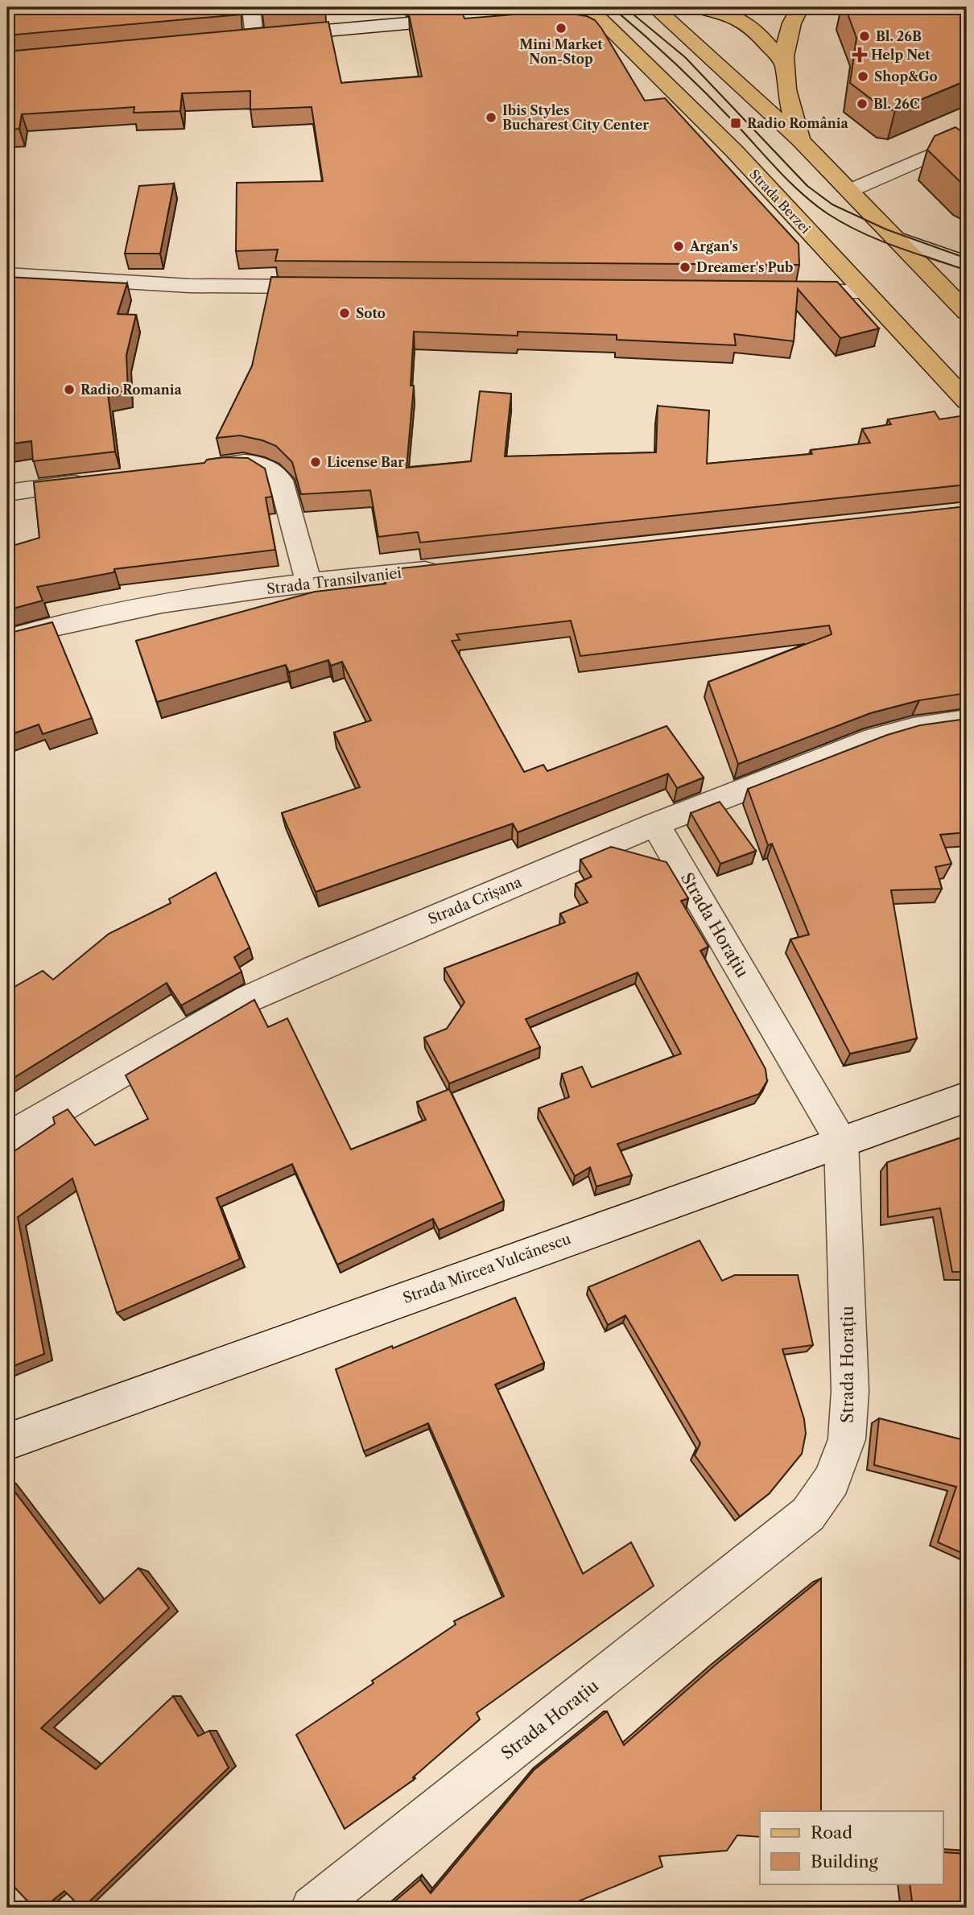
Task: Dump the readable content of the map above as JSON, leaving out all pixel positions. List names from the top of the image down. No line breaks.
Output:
{"streets":{"main road":["Strada Berzei"],"street":["Strada Transilvaniei","Strada Crișana","Strada Horațiu","Strada Mircea Vulcănescu"]},"crossings":[["Strada Crișana","Strada Horațiu"],["Strada Horațiu","Strada Mircea Vulcănescu"]],"places":{"other":["Mini Market Non-Stop","Bl. 26B","Shop&Go","Bl. 26C","Ibis Styles Bucharest City Center","Argan's","Dreamer's Pub","Soto","Radio Romania","License Bar"],"health":["Help Net"],"transit":["Radio România"]},"legend":["Road","Building"]}
